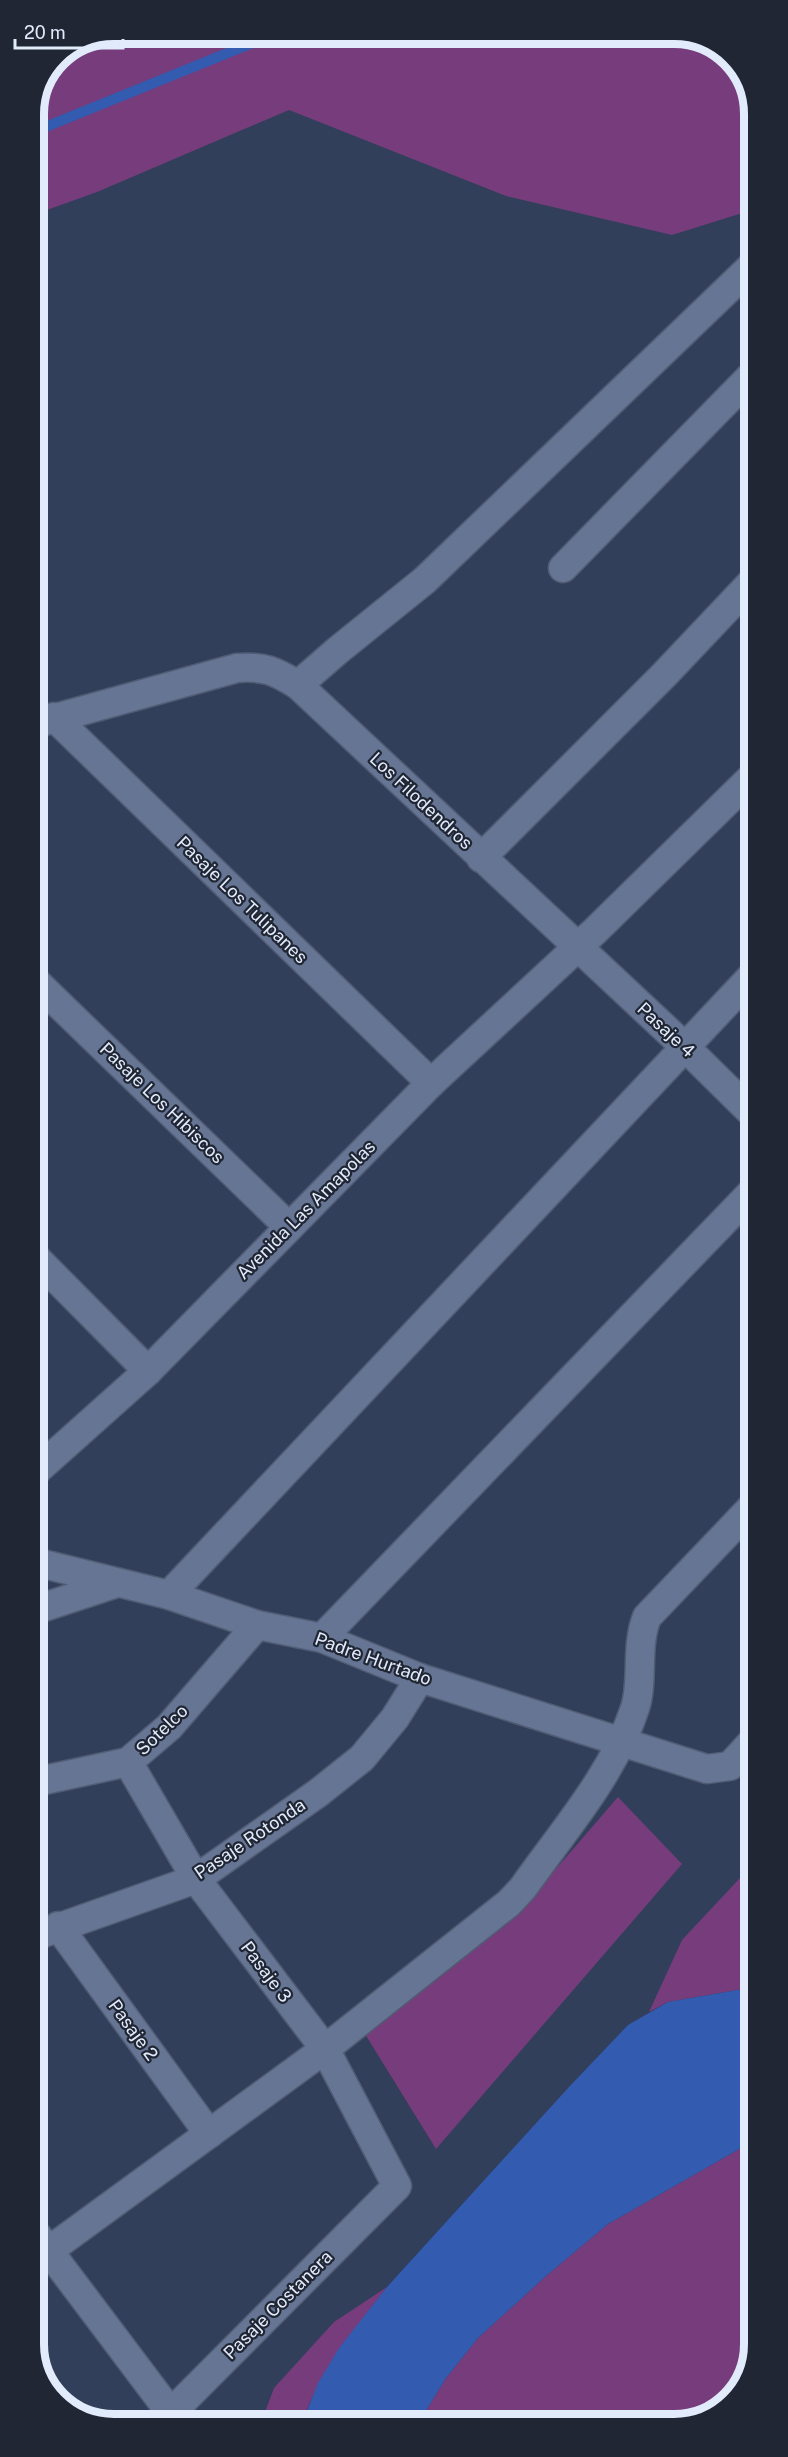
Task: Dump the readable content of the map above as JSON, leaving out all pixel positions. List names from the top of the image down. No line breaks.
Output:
{"streets":{"street":["Los Filodendros","Pasaje Los Tulipanes","Pasaje 4","Pasaje Los Hibiscos","Avenida Las Amapolas","Padre Hurtado","Sotelco","Pasaje Rotonda","Pasaje 3","Pasaje 2","Pasaje Costanera"]},"crossings":[["Los Filodendros","Pasaje Los Tulipanes"],["Los Filodendros","Pasaje 4"],["Los Filodendros","Avenida Las Amapolas"],["Pasaje Los Tulipanes","Avenida Las Amapolas"],["Pasaje 4","Avenida Las Amapolas"],["Pasaje Los Hibiscos","Avenida Las Amapolas"],["Padre Hurtado","Sotelco"],["Padre Hurtado","Pasaje Rotonda"],["Sotelco","Pasaje 3"],["Pasaje Rotonda","Pasaje 3"],["Pasaje Rotonda","Pasaje 2"],["Pasaje 3","Pasaje Costanera"]],"scale_bar":"20 m"}
